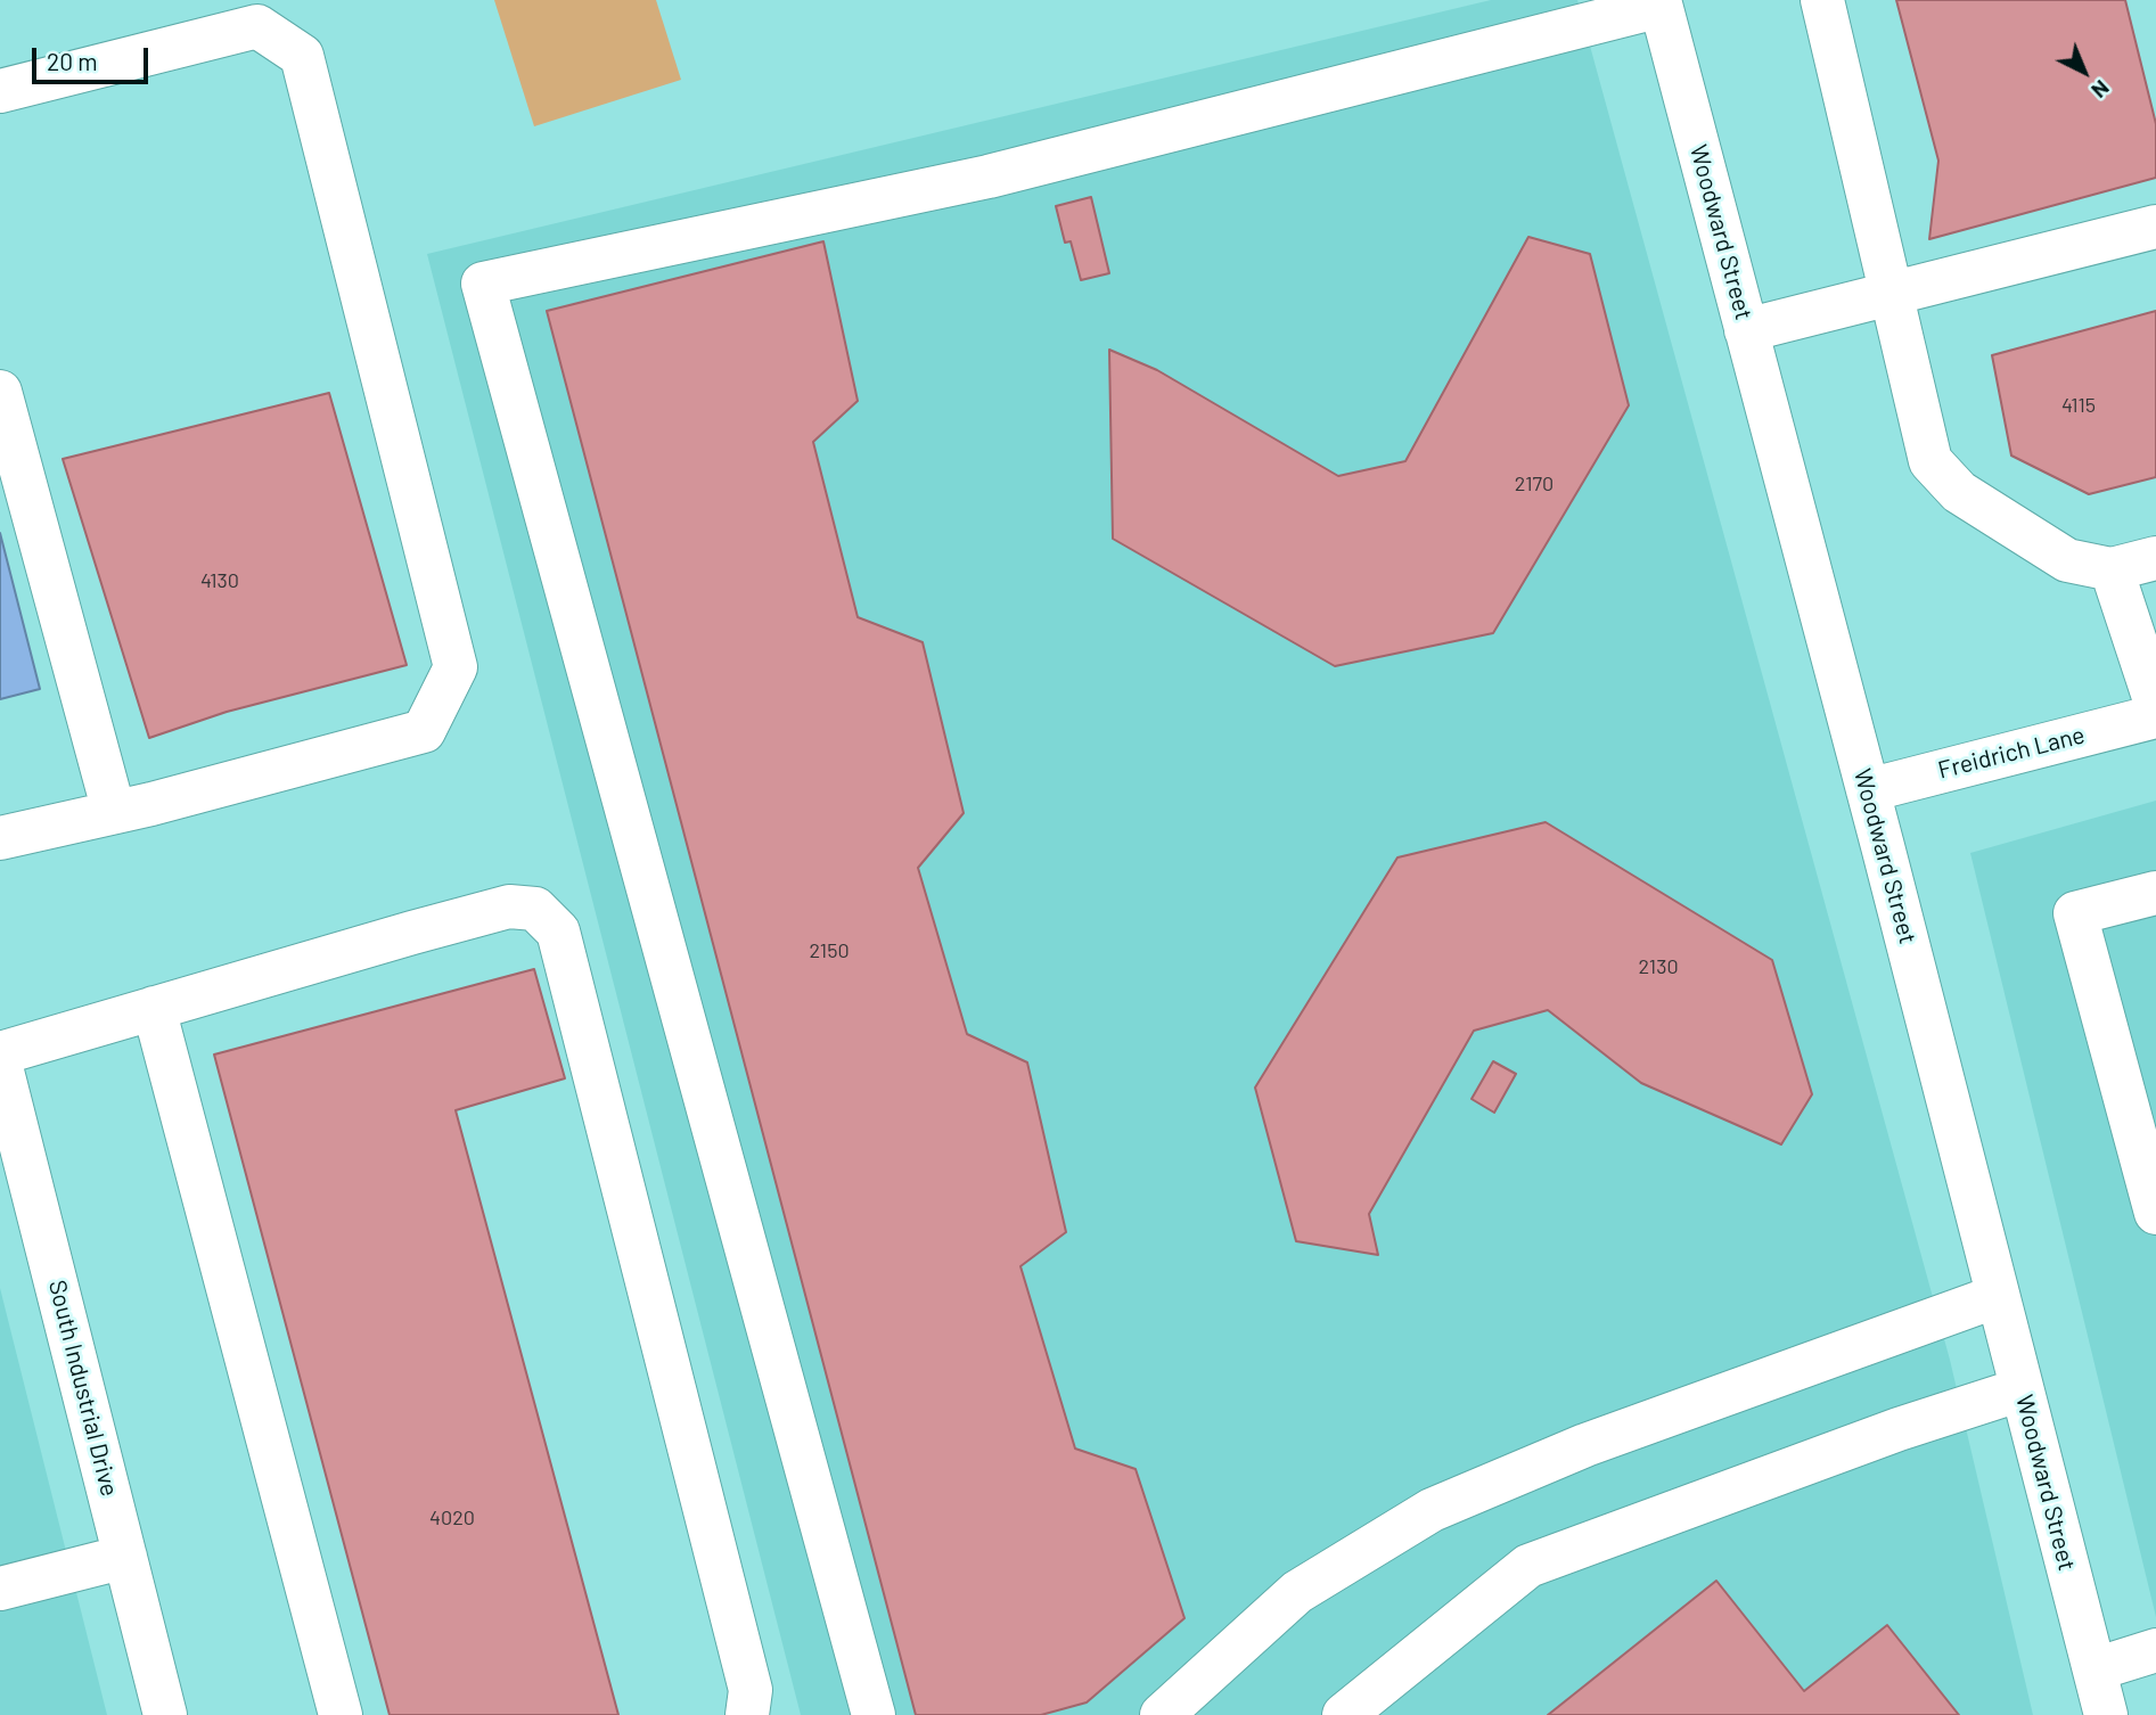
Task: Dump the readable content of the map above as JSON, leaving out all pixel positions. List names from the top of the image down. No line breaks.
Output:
{"streets":{"street":["Woodward Street","Freidrich Lane","South Industrial Drive"]},"crossings":[["Woodward Street","Freidrich Lane"]],"house_numbers":["4115","2170","4130","2150","2130","4020"],"scale_bar":"20 m","north":"bottom right"}
